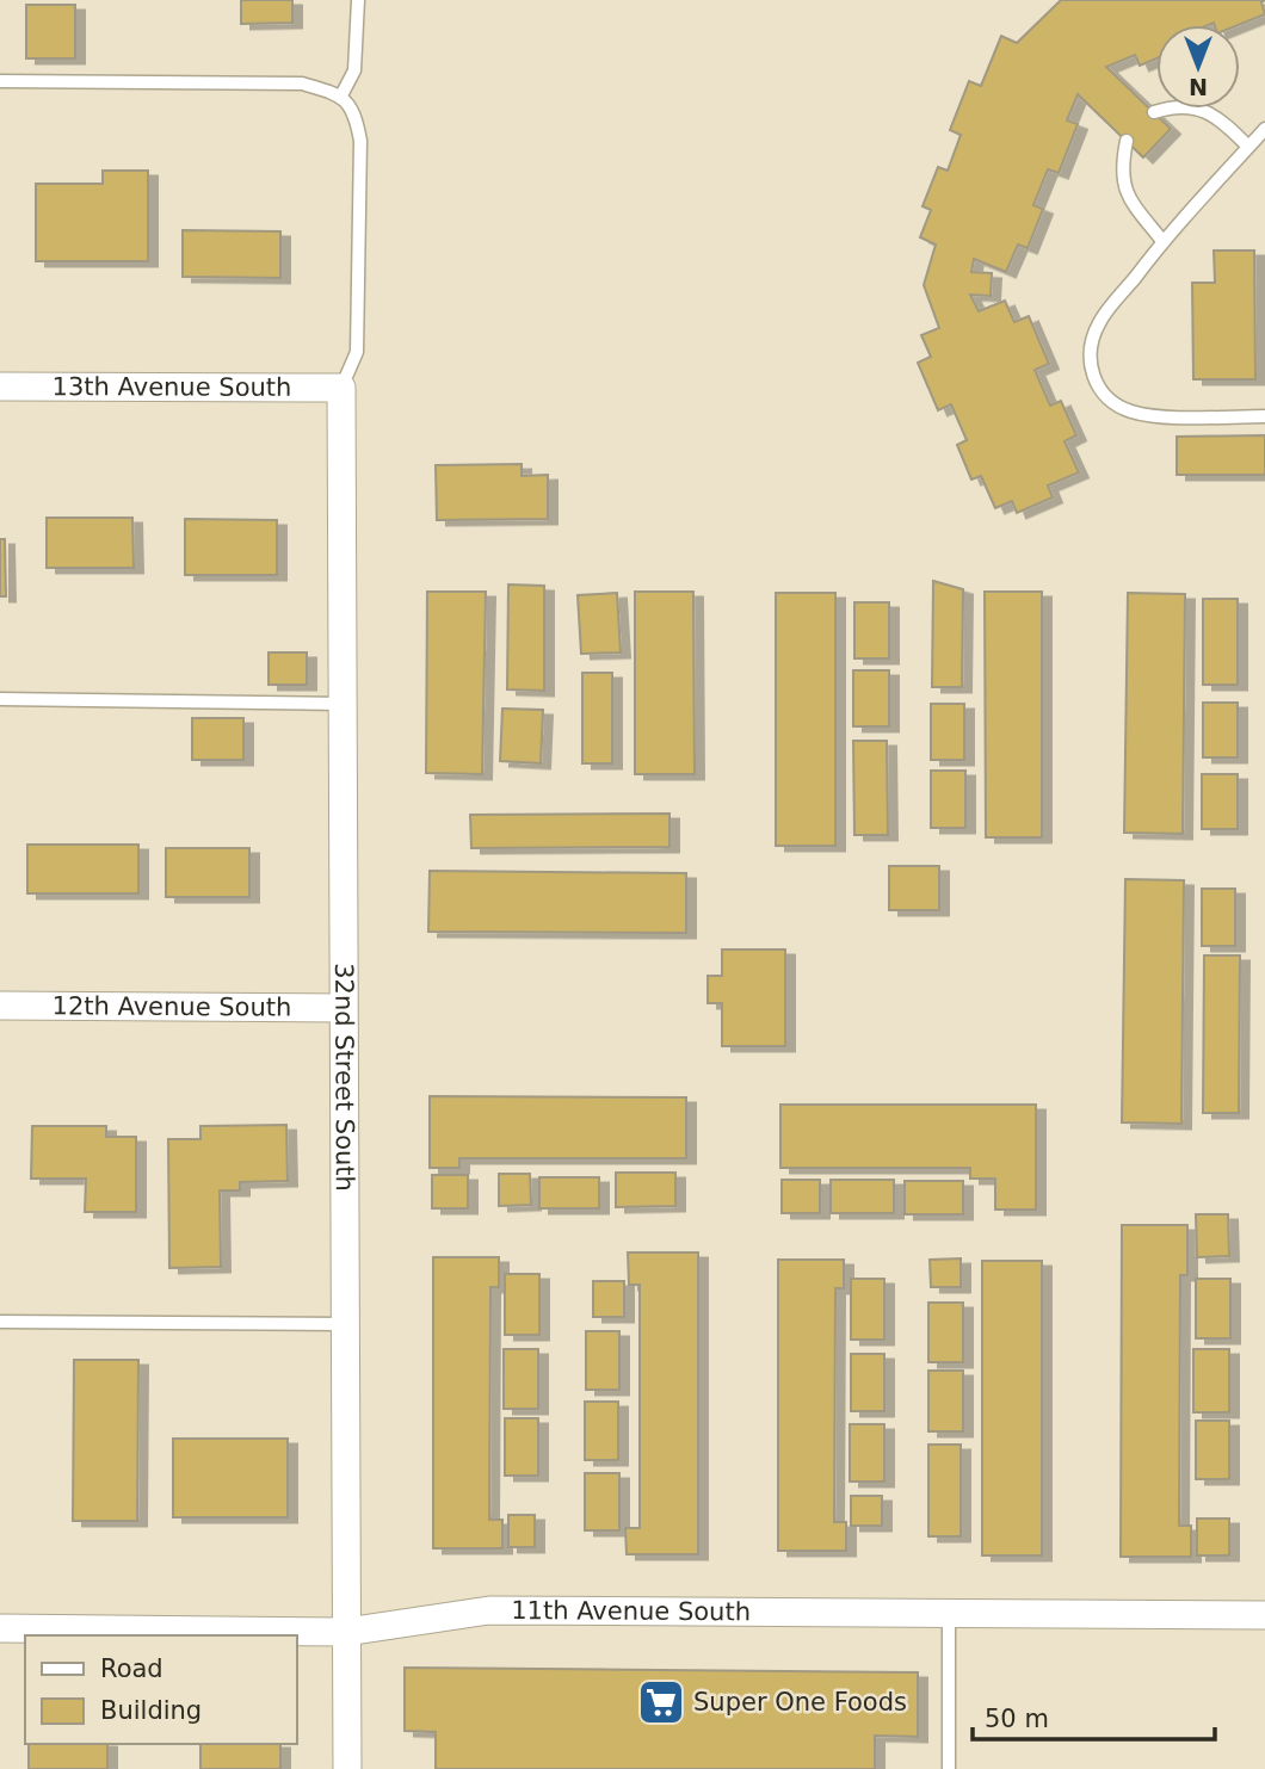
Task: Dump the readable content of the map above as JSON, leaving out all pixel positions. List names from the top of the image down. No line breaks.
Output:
{"streets":{"street":["13th Avenue South","12th Avenue South","32nd Street South","11th Avenue South"]},"crossings":[["13th Avenue South","32nd Street South"],["12th Avenue South","32nd Street South"],["32nd Street South","11th Avenue South"]],"places":{"supermarket":["Super One Foods"]},"legend":["Road","Building"],"scale_bar":"50 m","north":"bottom"}
